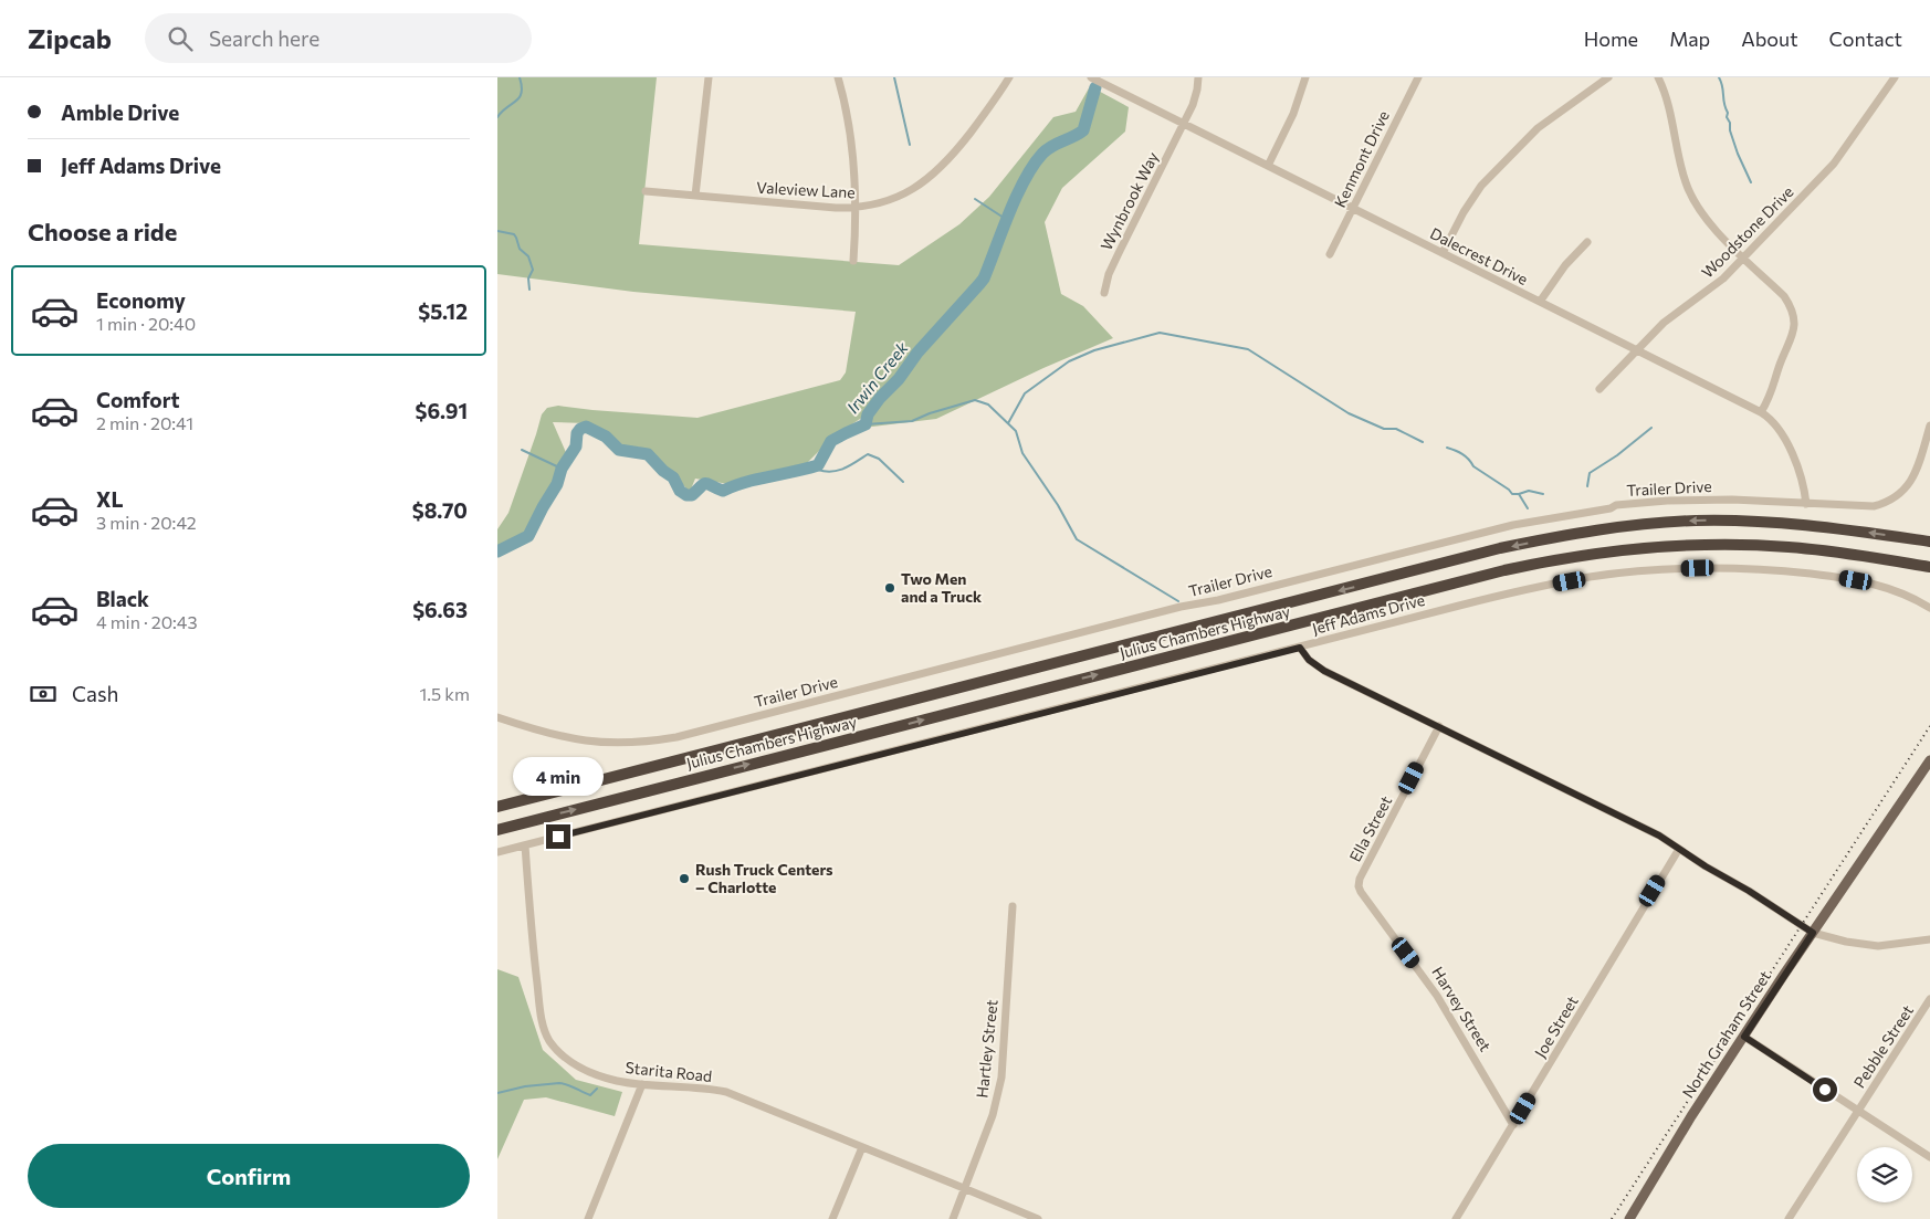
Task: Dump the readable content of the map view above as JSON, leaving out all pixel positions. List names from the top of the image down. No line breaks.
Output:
{"streets":{"highway":["Julius Chambers Highway"],"main road":["North Graham Street"],"street":["Kenmont Drive","Valeview Lane","Wynbrook Way","Woodstone Drive","Dalecrest Drive","Trailer Drive","Jeff Adams Drive","Ella Street","Harvey Street","Joe Street","Pebble Street","Hartley Street","Starita Road"]},"crossings":[["Kenmont Drive","Dalecrest Drive"],["Wynbrook Way","Dalecrest Drive"],["Woodstone Drive","Dalecrest Drive"],["Dalecrest Drive","Trailer Drive"],["Jeff Adams Drive","Starita Road"],["Ella Street","Harvey Street"],["Harvey Street","Joe Street"],["Hartley Street","Starita Road"]],"water":["Irwin Creek"],"places":["Two Men and a Truck","Rush Truck Centers – Charlotte"],"page":{"header":"Zipcab","search":"Search here","nav":["Home","Map","About","Contact"],"banner":["Amble Drive","Jeff Adams Drive"],"heading":"Choose a ride","list":[{"name":"Economy","note":"1 min · 20:40","value":"$5.12"},{"name":"Comfort","note":"2 min · 20:41","value":"$6.91"},{"name":"XL","note":"3 min · 20:42","value":"$8.70"},{"name":"Black","note":"4 min · 20:43","value":"$6.63"}],"pay":["Cash","1.5 km"],"bubble":"4 min","buttons":"Confirm"}}
